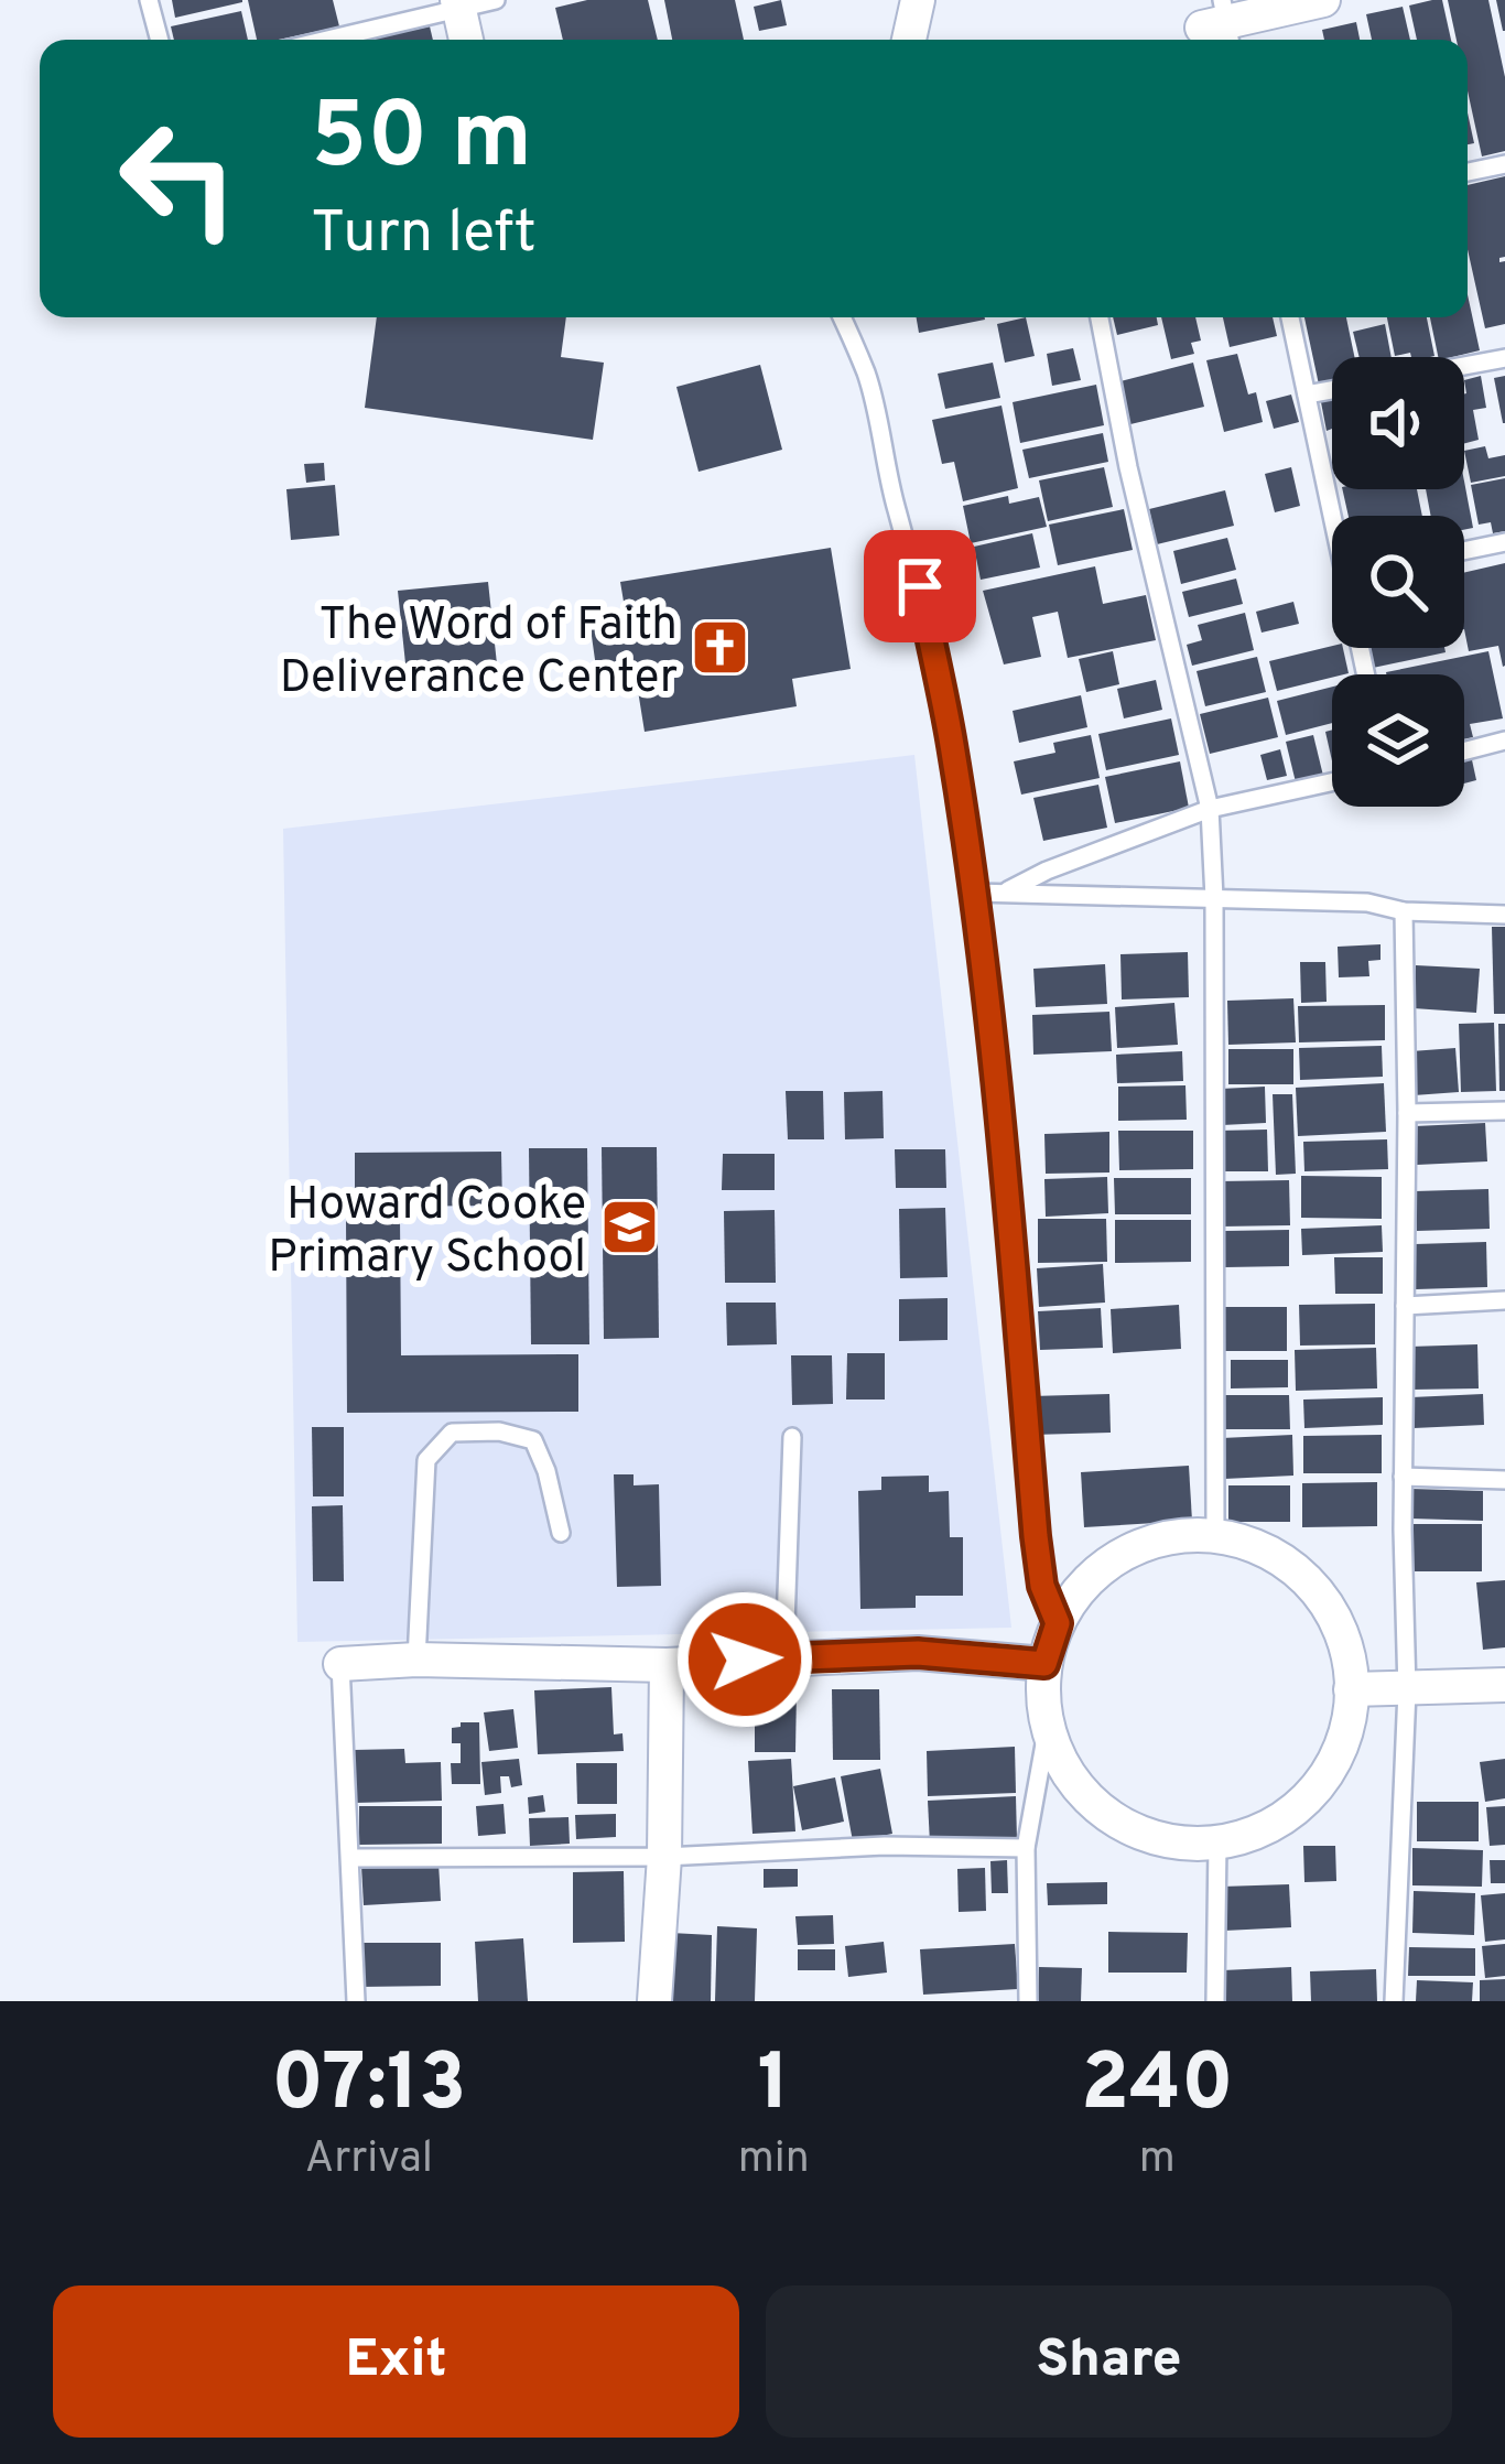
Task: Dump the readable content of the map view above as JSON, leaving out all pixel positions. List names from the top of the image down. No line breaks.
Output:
{"places":{"church":["The Word of Faith Deliverance Center"],"school or university":["Howard Cooke Primary School"]},"page":{"turn":["50 m","Turn left"],"eta":["07:13","Arrival","1","min","240","m"],"buttons":["Exit","Share"]}}
